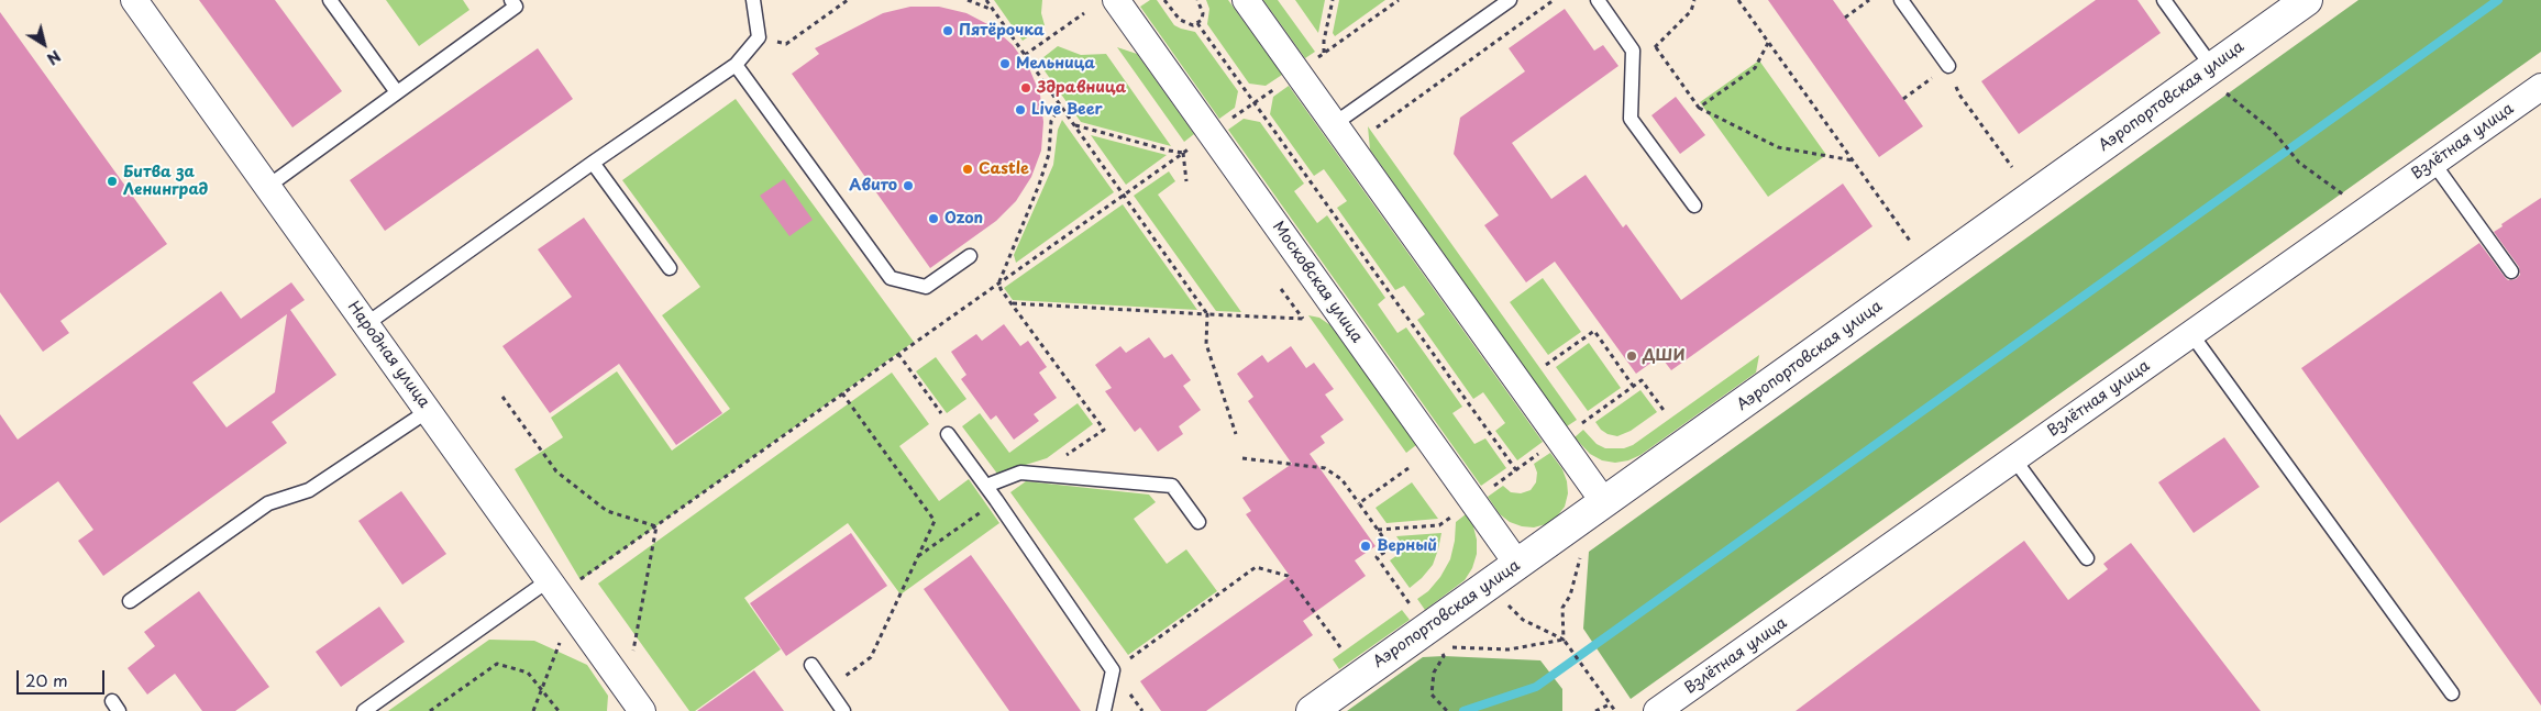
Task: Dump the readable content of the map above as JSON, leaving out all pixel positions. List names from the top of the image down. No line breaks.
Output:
{"streets":{"street":["Аэропортовская улица","Взлётная улица","Московская улица","Народная улица"]},"crossings":[["Аэропортовская улица","Московская улица"]],"places":["Пятёрочка","Мельница","Здравница","Live Beer","Castle","Битва за Ленинград","Авито","Ozon","ДШИ","Верный"],"scale_bar":"20 m","north":"bottom right"}
